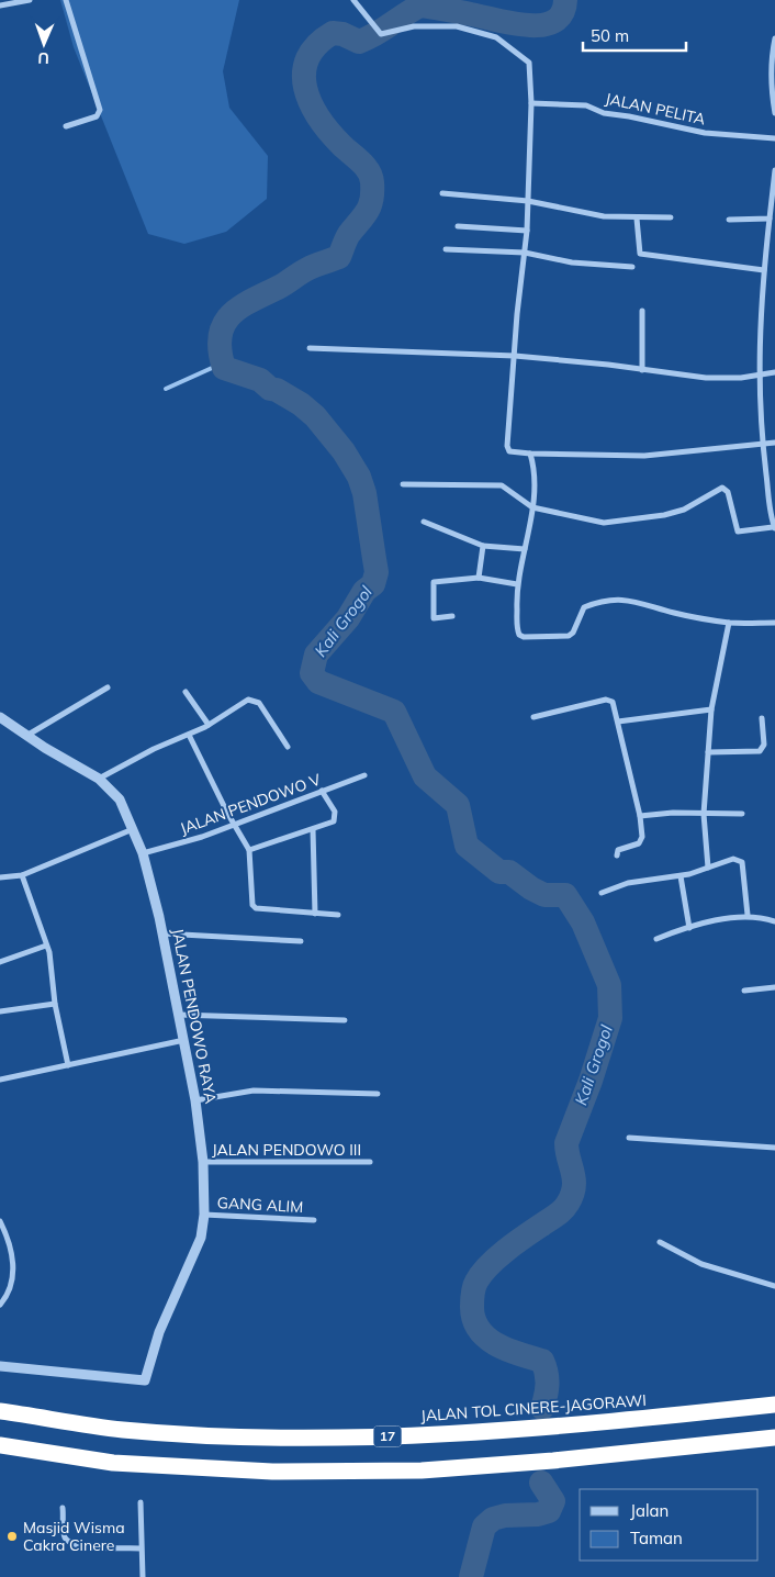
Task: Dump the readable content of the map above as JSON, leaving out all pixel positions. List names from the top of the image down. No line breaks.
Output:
{"streets":{"highway":["JALAN TOL CINERE-JAGORAWI","17"],"street":["JALAN PELITA","JALAN PENDOWO V","JALAN PENDOWO RAYA","JALAN PENDOWO III","GANG ALIM"]},"crossings":[["JALAN PENDOWO V","JALAN PENDOWO RAYA"],["JALAN PENDOWO RAYA","JALAN PENDOWO III"],["JALAN PENDOWO RAYA","GANG ALIM"]],"water":["Kali Grogol"],"places":["Masjid Wisma Cakra Cinere"],"legend":["Jalan","Taman"],"scale_bar":"50 m","north":"bottom"}
